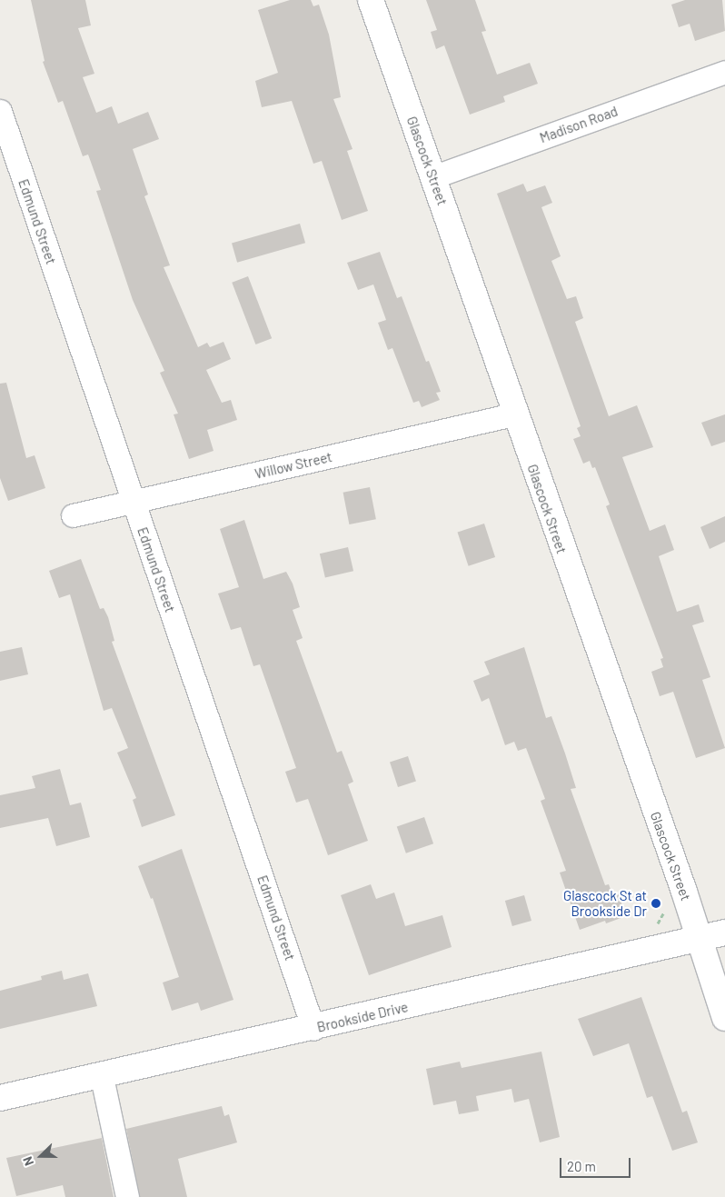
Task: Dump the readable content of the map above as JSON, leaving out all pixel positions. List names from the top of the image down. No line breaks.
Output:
{"streets":{"street":["Madison Road","Glascock Street","Edmund Street","Willow Street","Brookside Drive"]},"crossings":[["Madison Road","Glascock Street"],["Glascock Street","Willow Street"],["Glascock Street","Brookside Drive"],["Edmund Street","Willow Street"],["Edmund Street","Brookside Drive"]],"places":["Glascock St at Brookside Dr"],"scale_bar":"20 m","north":"left"}
